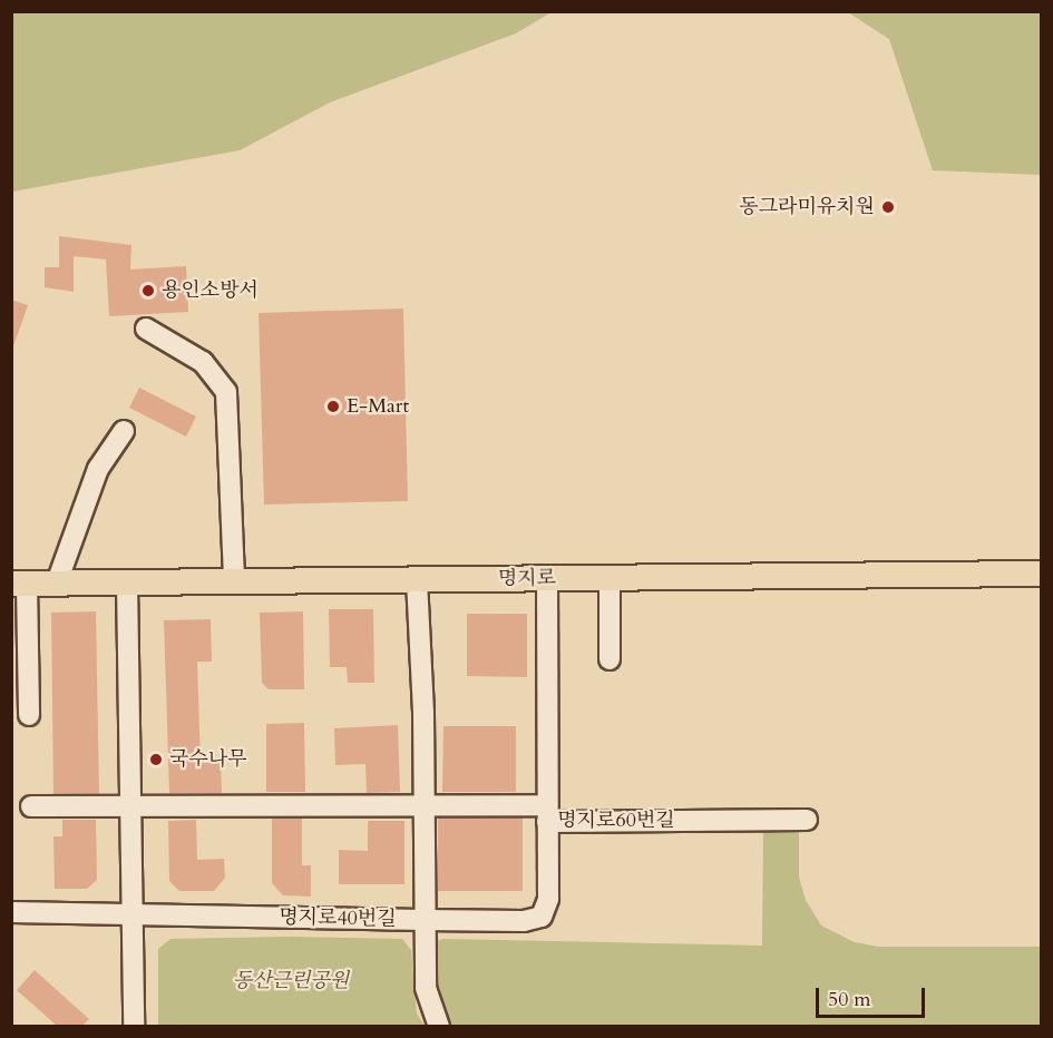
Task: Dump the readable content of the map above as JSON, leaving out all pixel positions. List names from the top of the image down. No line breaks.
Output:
{"streets":{"main road":["명지로"],"street":["명지로60번길","명지로40번길"]},"crossings":[["명지로","명지로60번길"],["명지로60번길","명지로40번길"]],"parks":["동산근린공원"],"places":["동그라미유치원","용인소방서","E-Mart","국수나무"],"scale_bar":"50 m"}
